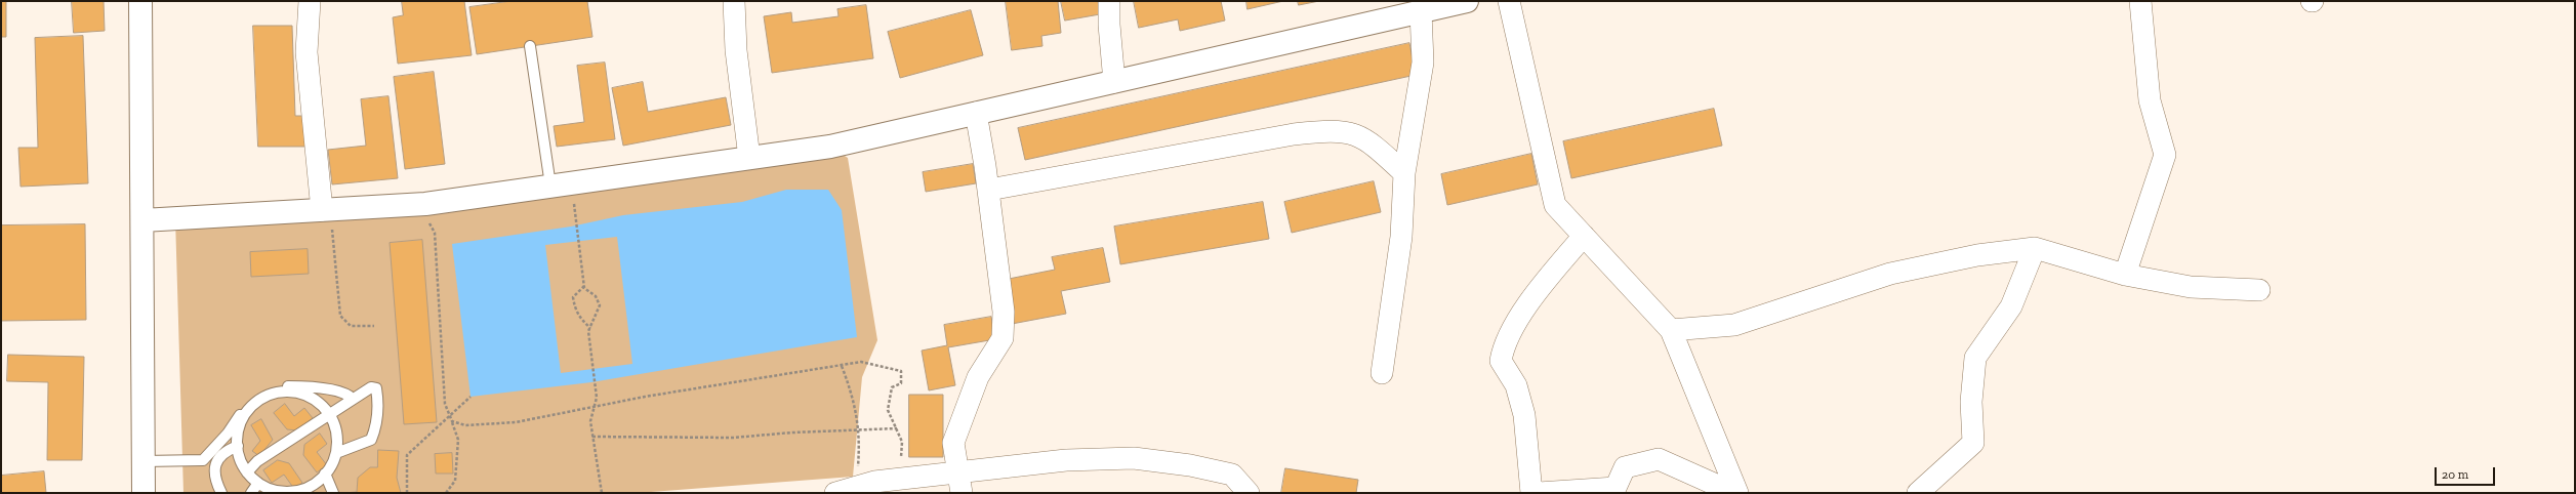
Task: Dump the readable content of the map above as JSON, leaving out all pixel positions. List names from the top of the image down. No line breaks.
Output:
{"scale_bar":"20 m"}
